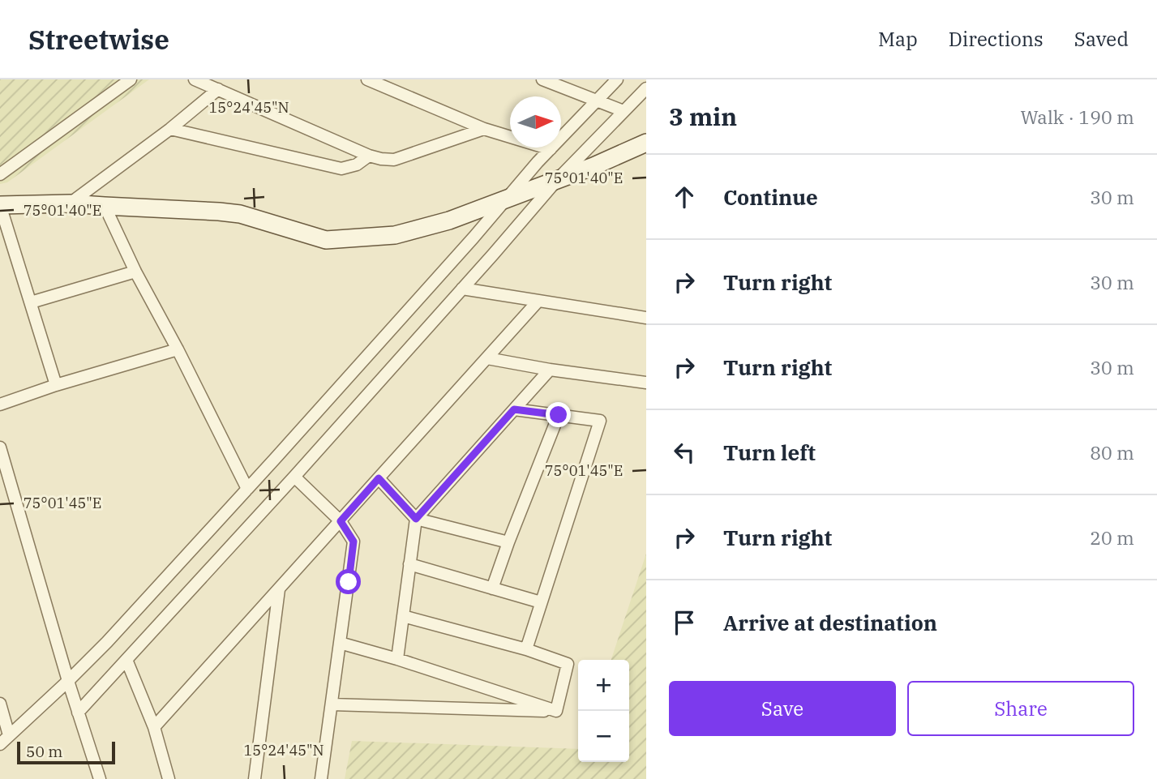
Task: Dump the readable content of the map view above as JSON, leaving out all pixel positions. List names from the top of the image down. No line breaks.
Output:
{"scale_bar":"50 m","north":"right","page":{"header":"Streetwise","nav":["Map","Directions","Saved"],"heading":["3 min","Walk · 190 m"],"list":[["Continue","30 m"],["Turn right","30 m"],["Turn right","30 m"],["Turn left","80 m"],["Turn right","20 m"],"Arrive at destination"],"map_buttons":["+","−"],"buttons":["Save","Share"],"scale":"50 m"},"coordinates":["15°24'45\"N","75°01'40\"E","75°01'45\"E"]}
